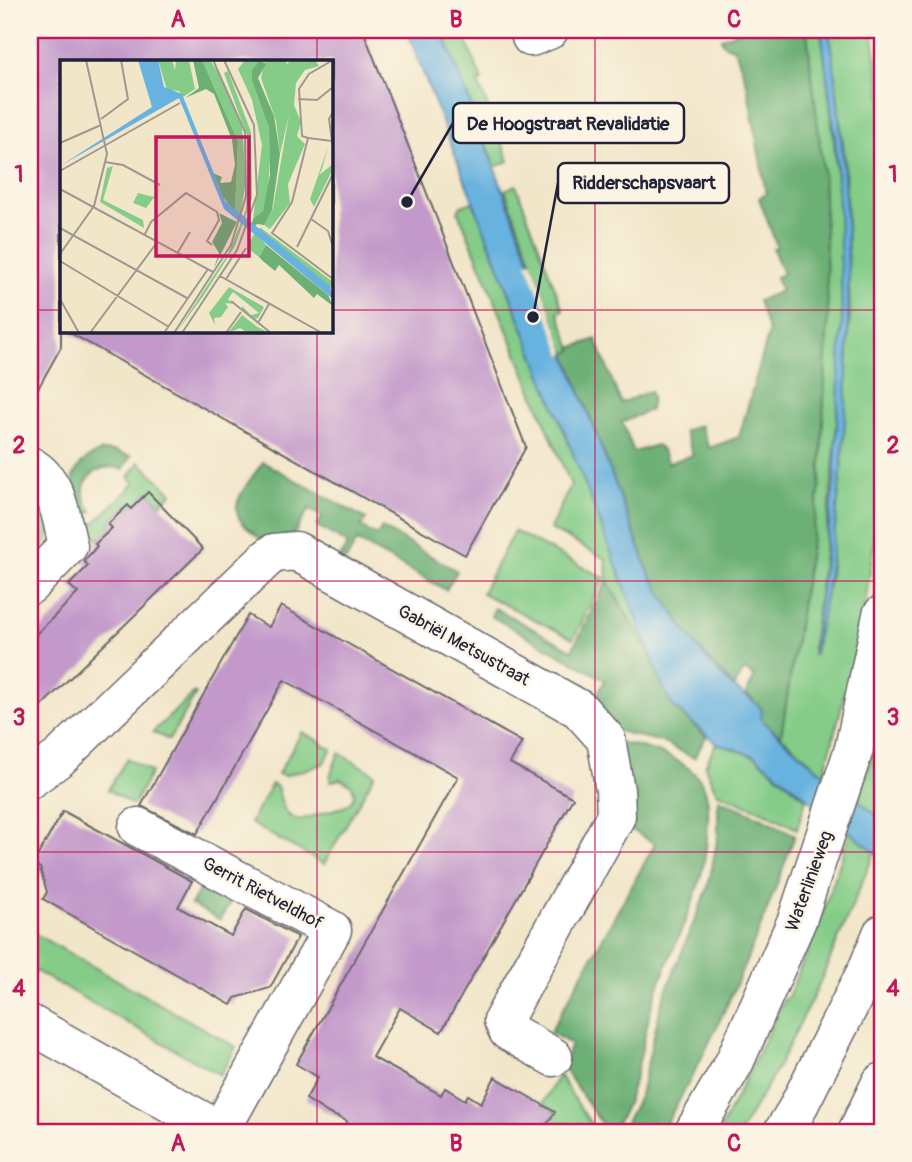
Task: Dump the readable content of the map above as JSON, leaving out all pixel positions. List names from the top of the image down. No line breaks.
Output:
{"streets":{"street":["Gabriël Metsustraat","Waterlinieweg","Gerrit Rietveldhof"]},"places":["De Hoogstraat Revalidatie","Ridderschapsvaart"],"grid":{"columns":["A","B","C"],"rows":["1","2","3","4"]}}
